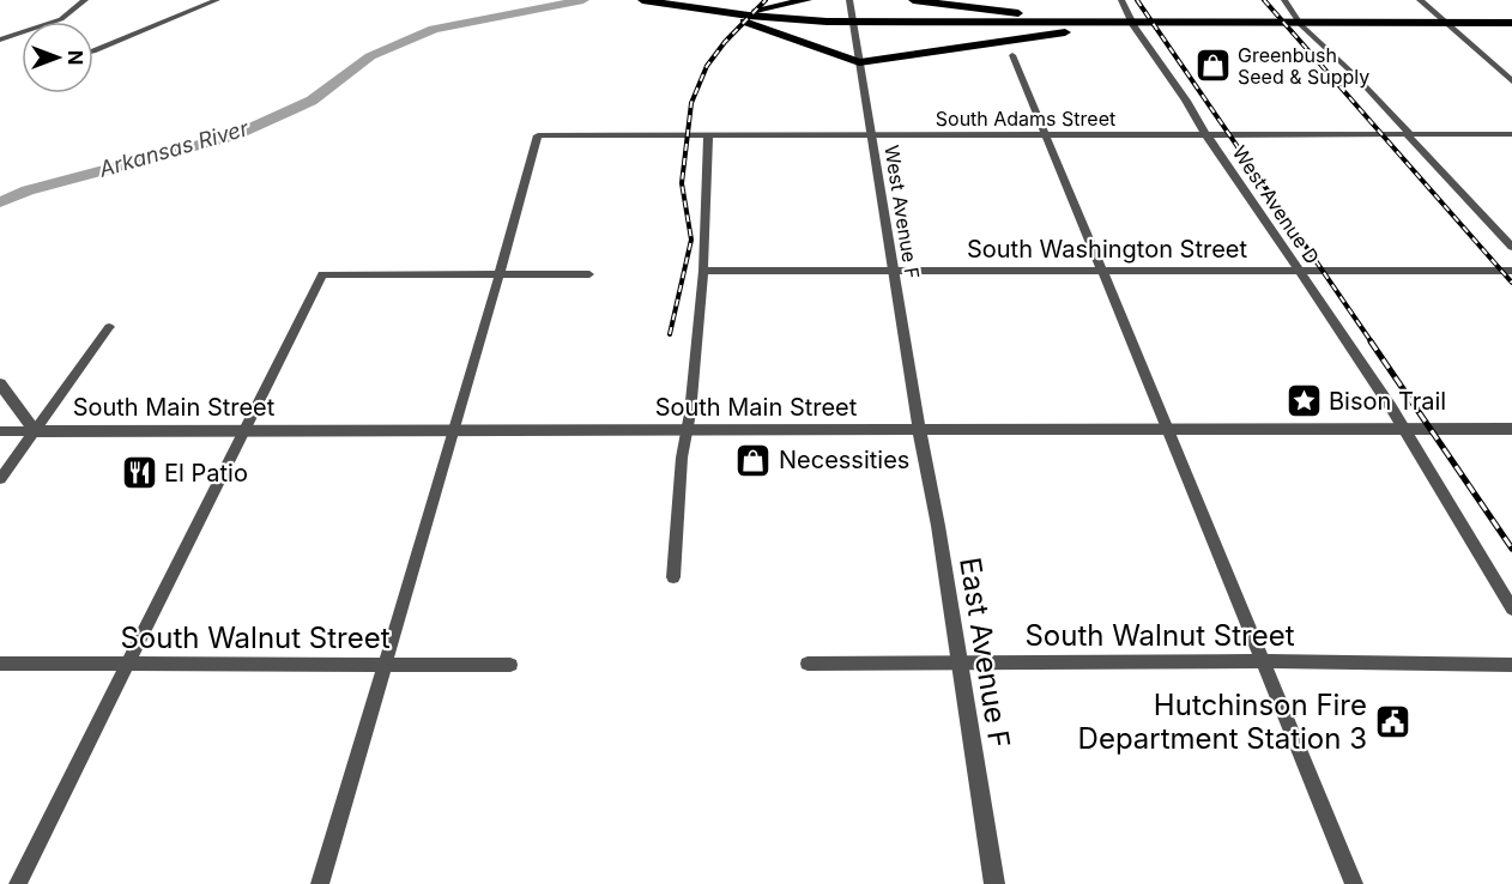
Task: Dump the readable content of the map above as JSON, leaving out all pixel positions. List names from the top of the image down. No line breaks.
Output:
{"streets":{"street":["South Adams Street","West Avenue D","West Avenue F","South Washington Street","South Main Street","South Walnut Street","East Avenue F"]},"crossings":[["South Adams Street","West Avenue D"],["South Adams Street","West Avenue F"],["West Avenue D","South Washington Street"],["West Avenue D","South Main Street"],["West Avenue F","South Washington Street"],["West Avenue F","South Main Street"],["West Avenue F","East Avenue F"],["South Main Street","East Avenue F"],["South Walnut Street","East Avenue F"]],"water":["Arkansas River"],"places":{"shop":["Greenbush Seed & Supply","Necessities"],"place":["Bison Trail"],"restaurant":["El Patio"],"public building":["Hutchinson Fire Department Station 3"]},"north":"right"}
